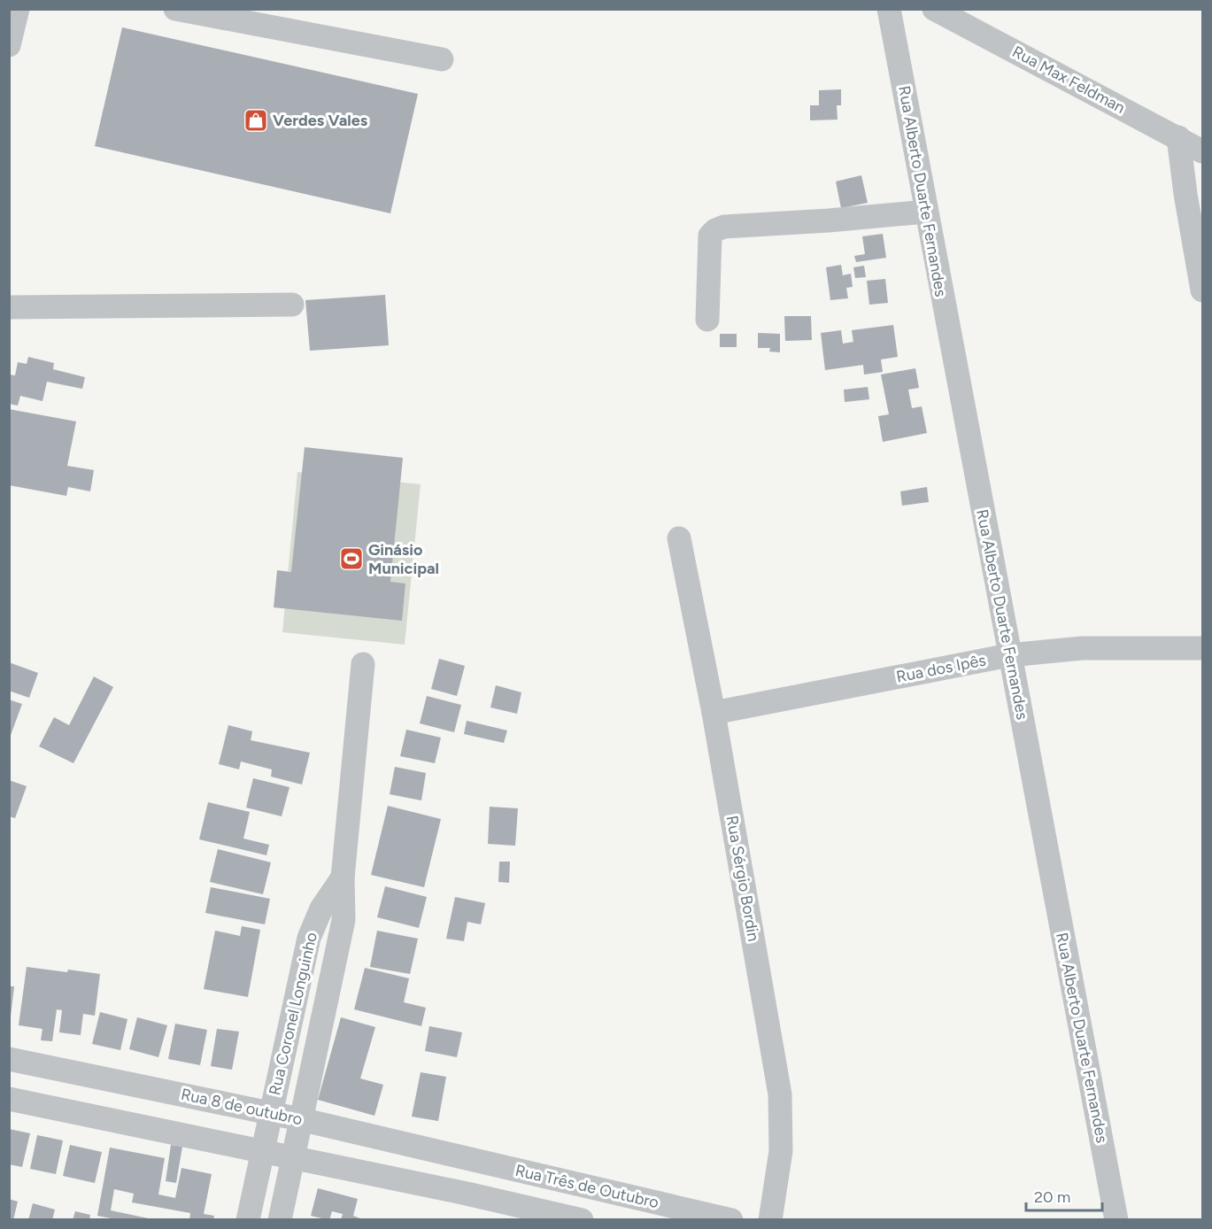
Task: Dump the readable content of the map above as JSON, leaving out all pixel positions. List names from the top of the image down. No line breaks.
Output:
{"streets":{"street":["Rua Max Feldman","Rua Alberto Duarte Fernandes","Rua dos Ipês","Rua Sérgio Bordin","Rua Coronel Longuinho","Rua 8 de outubro","Rua Três de Outubro"]},"crossings":[["Rua Alberto Duarte Fernandes","Rua dos Ipês"],["Rua dos Ipês","Rua Sérgio Bordin"],["Rua Coronel Longuinho","Rua 8 de outubro"],["Rua 8 de outubro","Rua Três de Outubro"]],"places":{"shop":["Verdes Vales"],"sports":["Ginásio Municipal"]},"scale_bar":"20 m"}
